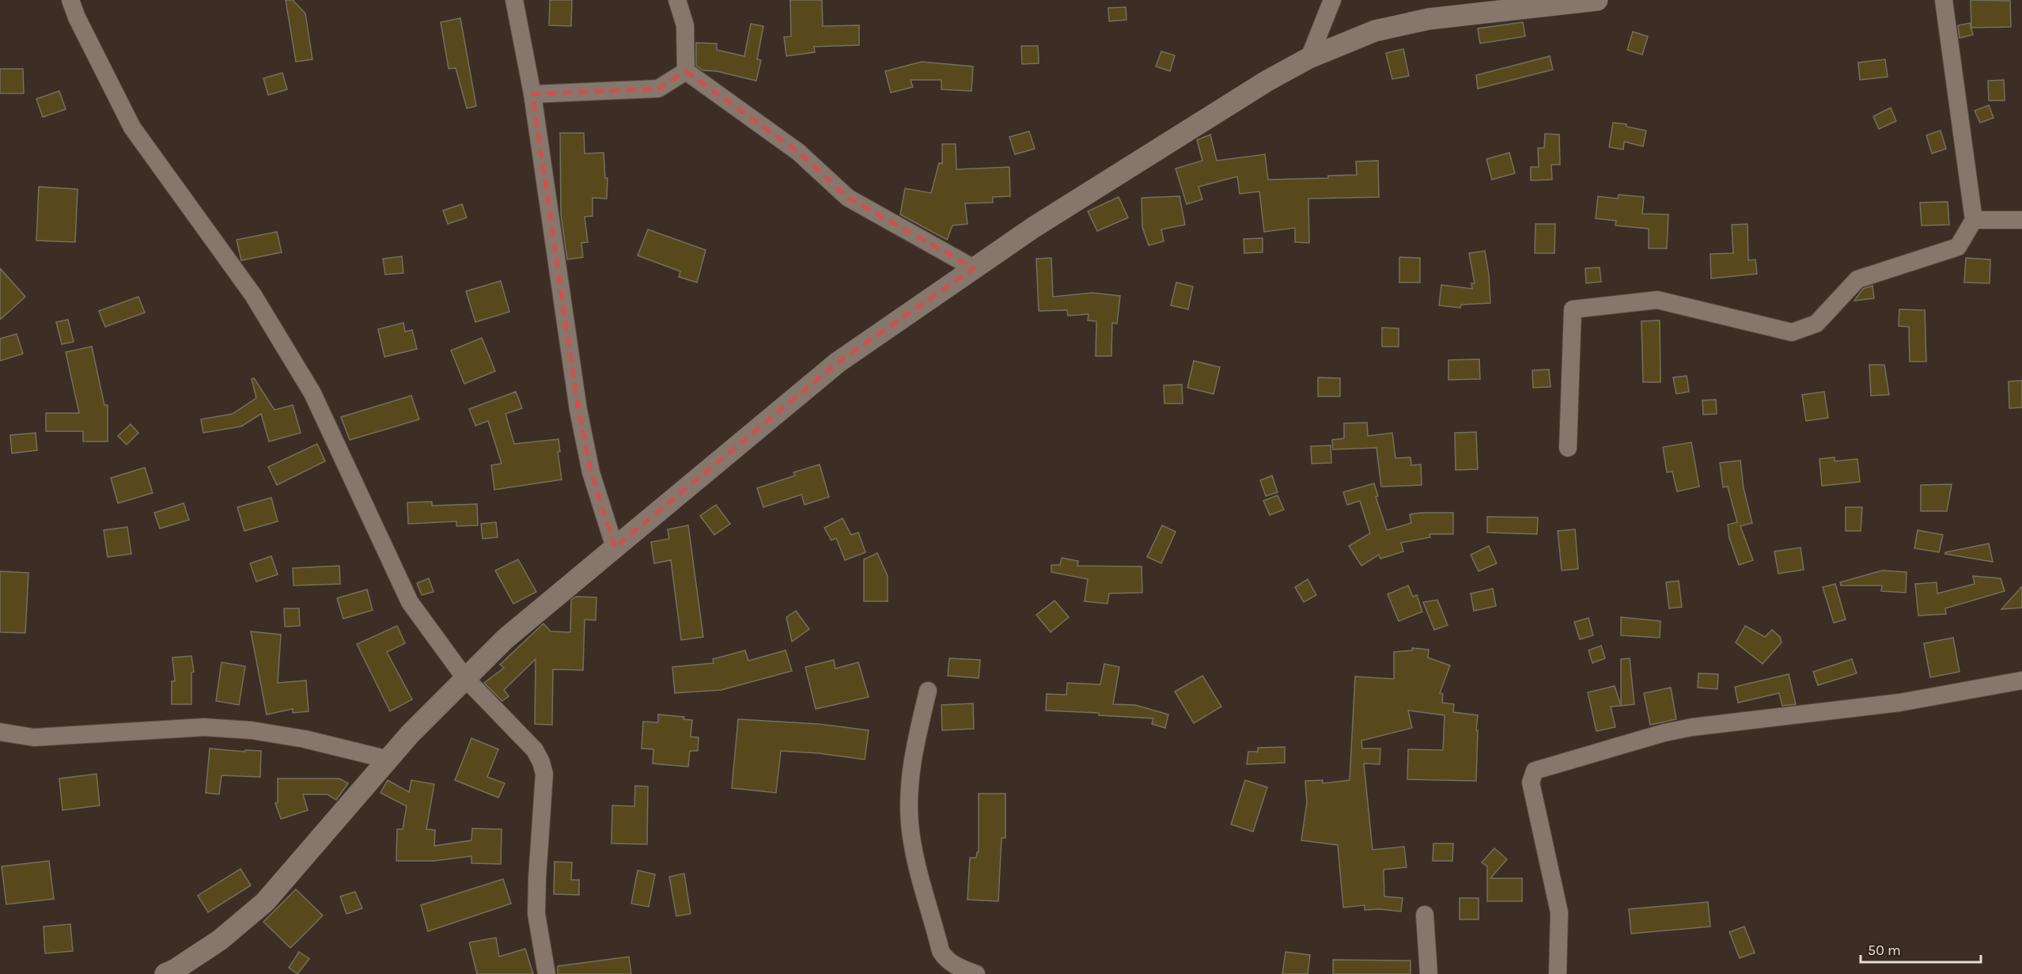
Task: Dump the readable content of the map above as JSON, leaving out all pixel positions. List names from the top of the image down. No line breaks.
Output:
{"scale_bar":"50 m"}
